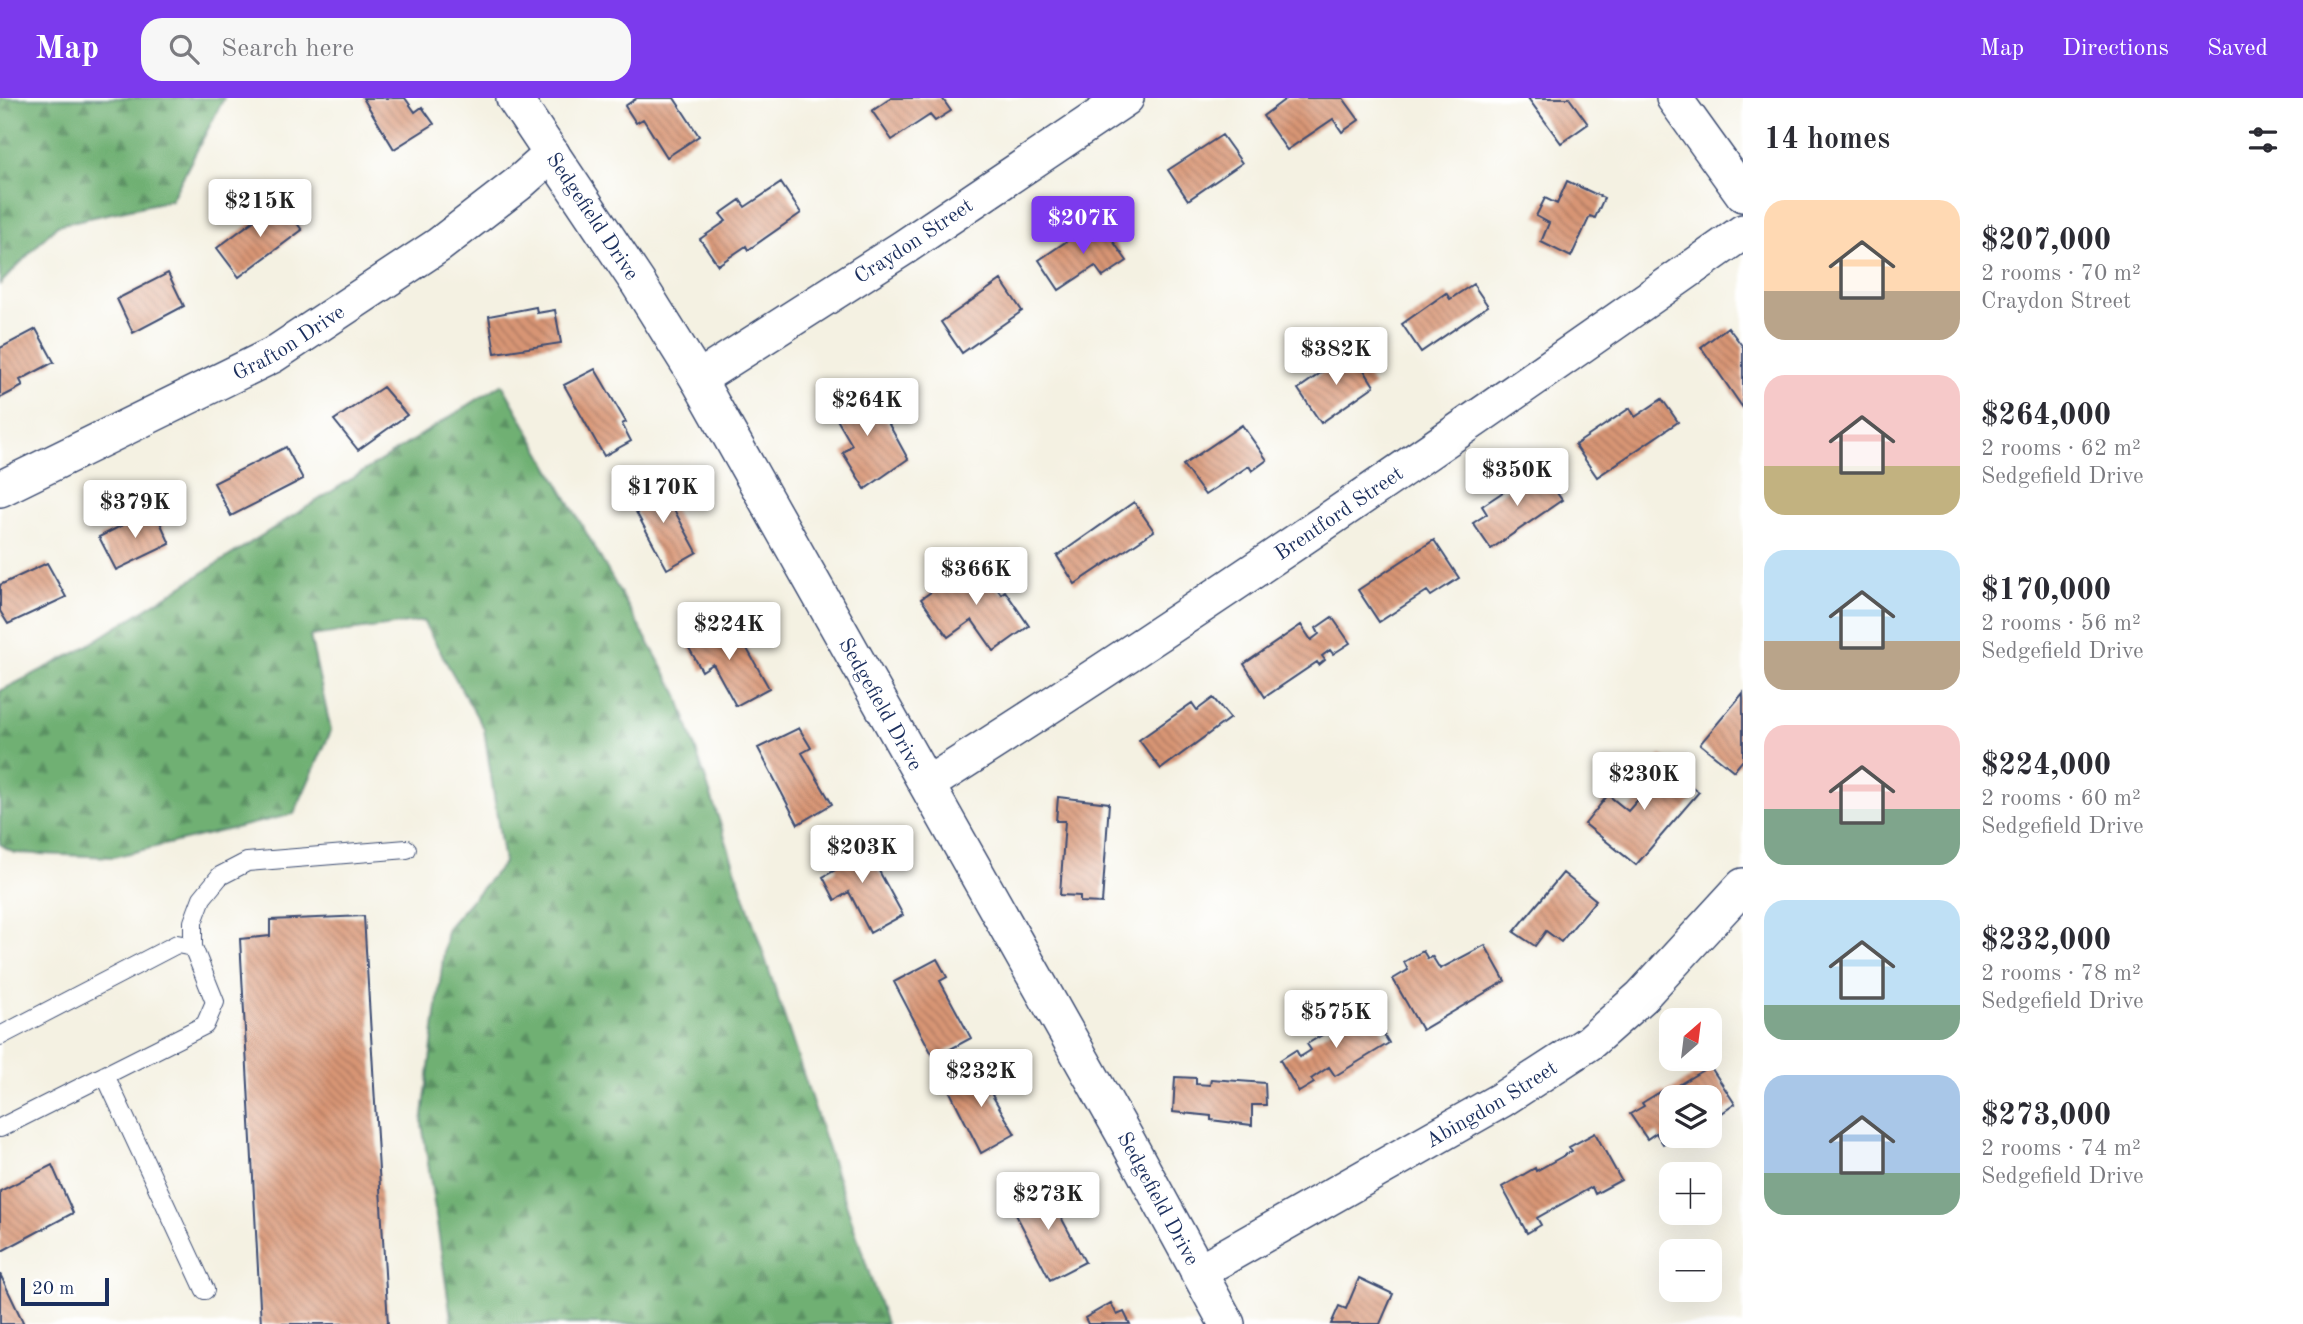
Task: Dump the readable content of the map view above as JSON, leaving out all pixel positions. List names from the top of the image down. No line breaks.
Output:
{"streets":{"street":["Sedgefield Drive","Craydon Street","Grafton Drive","Brentford Street","Abingdon Street"]},"crossings":[["Sedgefield Drive","Craydon Street"],["Sedgefield Drive","Grafton Drive"],["Sedgefield Drive","Brentford Street"],["Sedgefield Drive","Abingdon Street"]],"scale_bar":"20 m","north":"top right","page":{"header":"Map","search":"Search here","nav":["Map","Directions","Saved"],"heading":"14 homes","price":["$215K","$207K","$382K","$264K","$350K","$170K","$379K","$366K","$224K","$230K","$203K","$575K","$232K","$273K"],"list":[{"name":"$207,000","note":"2 rooms · 70 m² · Craydon Street"},{"name":"$264,000","note":"2 rooms · 62 m² · Sedgefield Drive"},{"name":"$170,000","note":"2 rooms · 56 m² · Sedgefield Drive"},{"name":"$224,000","note":"2 rooms · 60 m² · Sedgefield Drive"},{"name":"$232,000","note":"2 rooms · 78 m² · Sedgefield Drive"},{"name":"$273,000","note":"2 rooms · 74 m² · Sedgefield Drive"}],"map_buttons":["+","−"],"scale":"20 m"}}
